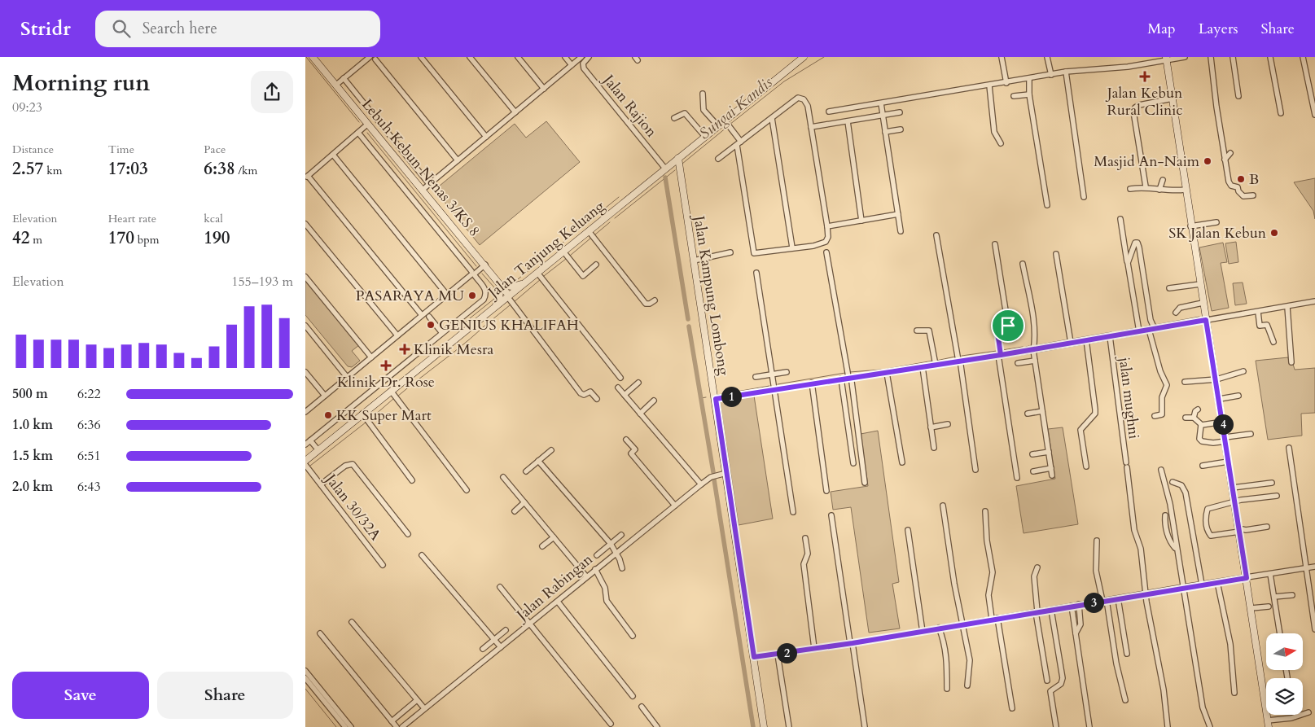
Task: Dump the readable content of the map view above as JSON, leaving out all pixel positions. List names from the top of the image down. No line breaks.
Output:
{"streets":{"street":["Jalan Rajion","Lebuh Kebun Nenas 3/KS 8","Jalan Tanjung Keluang","Jalan Kampung Lombong","jalan mughni","Jalan 30/32A","Jalan Rabingan"]},"crossings":[["Jalan Rajion","Jalan Tanjung Keluang"],["Lebuh Kebun Nenas 3/KS 8","Jalan Tanjung Keluang"],["Jalan Tanjung Keluang","Jalan Kampung Lombong"],["Jalan Kampung Lombong","Jalan Rabingan"]],"water":["Sungai Kandis"],"places":{"health":["Jalan Kebun Rural Clinic","Klinik Mesra","Klinik Dr. Rose"],"other":["Masjid An-Naim","B","SK Jalan Kebun","PASARAYA MU","GENIUS KHALIFAH","KK Super Mart"]},"north":"right","page":{"header":"Stridr","search":"Search here","nav":["Map","Layers","Share"],"heading":["Morning run","09:23"],"stats":[["Distance","2.57 km"],["Time","17:03"],["Pace","6:38 /km"],["Elevation","42 m"],["Heart rate","170 bpm"],["kcal","190"]],"chart":["Elevation","155–193 m"],"list":[{"name":"500 m","note":"6:22"},{"name":"1.0 km","note":"6:36"},{"name":"1.5 km","note":"6:51"},{"name":"2.0 km","note":"6:43"}],"pins":["1","4","3","2"],"buttons":["Save","Share"]}}
